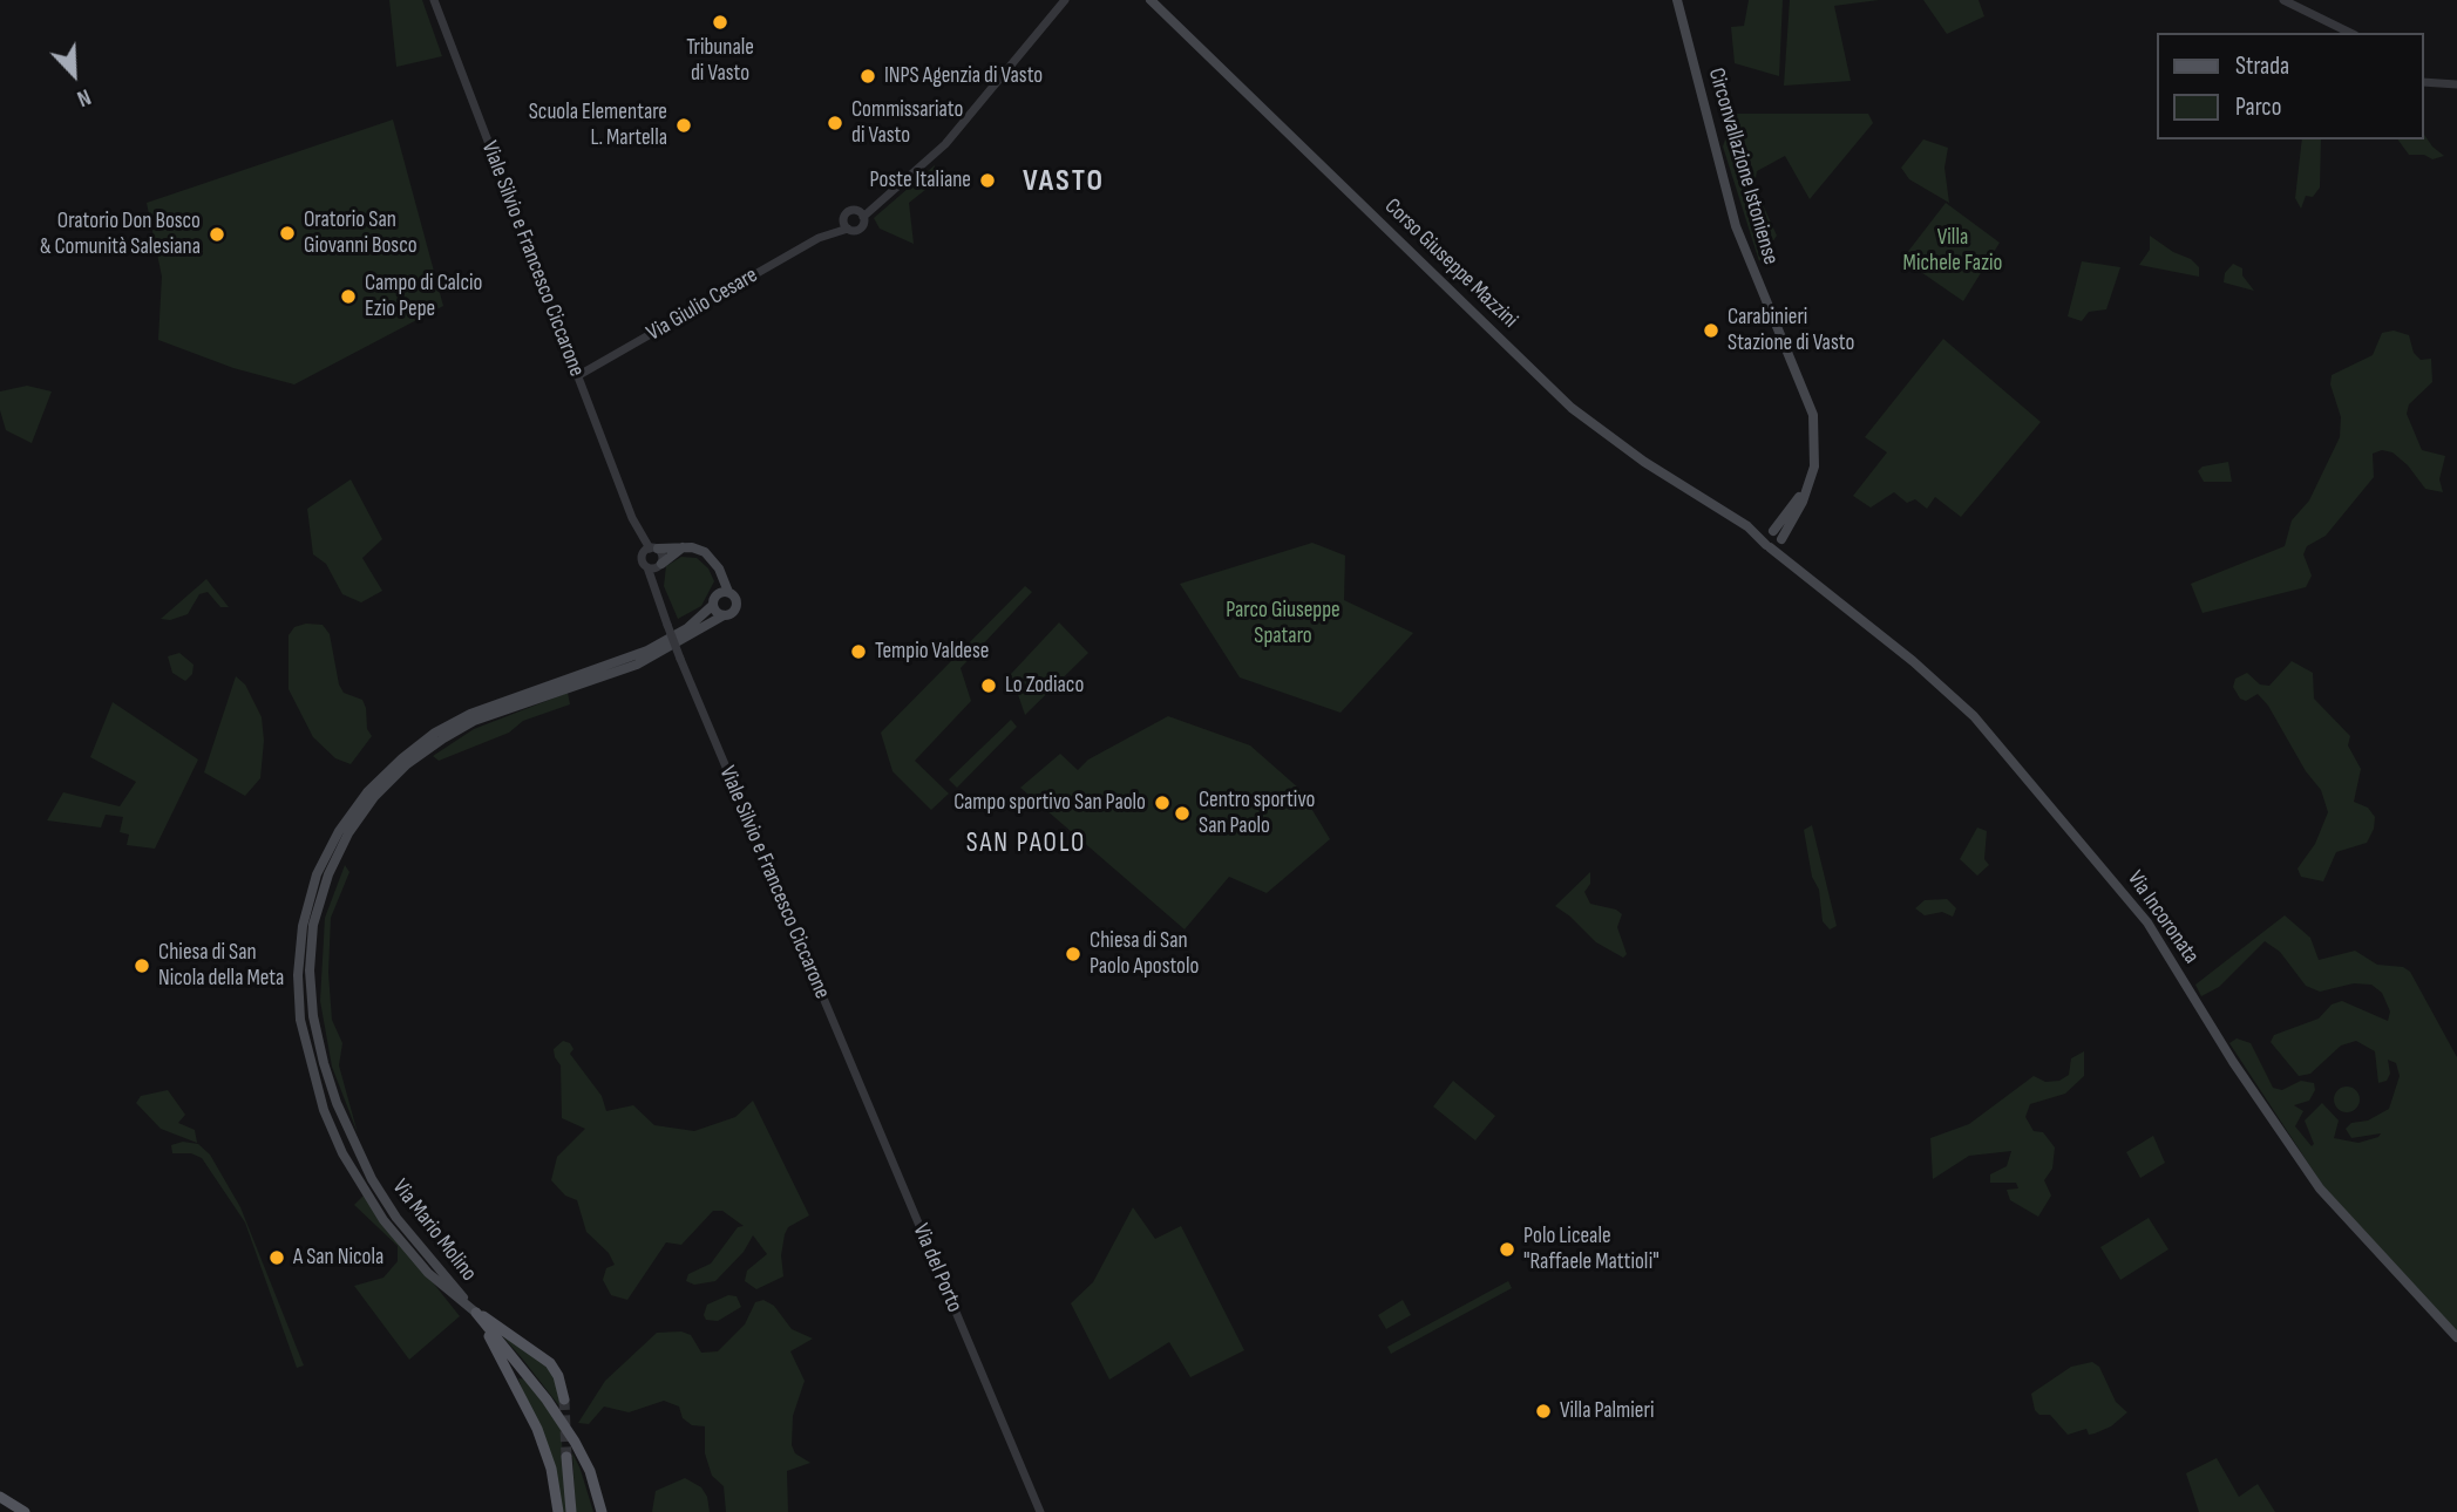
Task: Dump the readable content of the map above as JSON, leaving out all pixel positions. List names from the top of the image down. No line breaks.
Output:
{"streets":{"main road":["Circonvallazione Istoniense","Corso Giuseppe Mazzini","Via Incoronata","Via Mario Molino"],"street":["Viale Silvio e Francesco Ciccarone","Via Giulio Cesare","Via del Porto"]},"crossings":[["Circonvallazione Istoniense","Corso Giuseppe Mazzini"],["Circonvallazione Istoniense","Via Incoronata"],["Viale Silvio e Francesco Ciccarone","Via Giulio Cesare"],["Viale Silvio e Francesco Ciccarone","Via del Porto"],["Corso Giuseppe Mazzini","Via Incoronata"]],"districts":["VASTO","SAN PAOLO"],"parks":["Villa Michele Fazio","Parco Giuseppe Spataro"],"places":["Tribunale di Vasto","INPS Agenzia di Vasto","Commissariato di Vasto","Scuola Elementare L. Martella","Poste Italiane","Oratorio San Giovanni Bosco","Oratorio Don Bosco & Comunità Salesiana","Campo di Calcio Ezio Pepe","Carabinieri Stazione di Vasto","Tempio Valdese","Lo Zodiaco","Campo sportivo San Paolo","Centro sportivo San Paolo","Chiesa di San Paolo Apostolo","Chiesa di San Nicola della Meta","Polo Liceale \"Raffaele Mattioli\"","A San Nicola","Villa Palmieri"],"legend":["Strada","Parco"],"north":"bottom right"}
